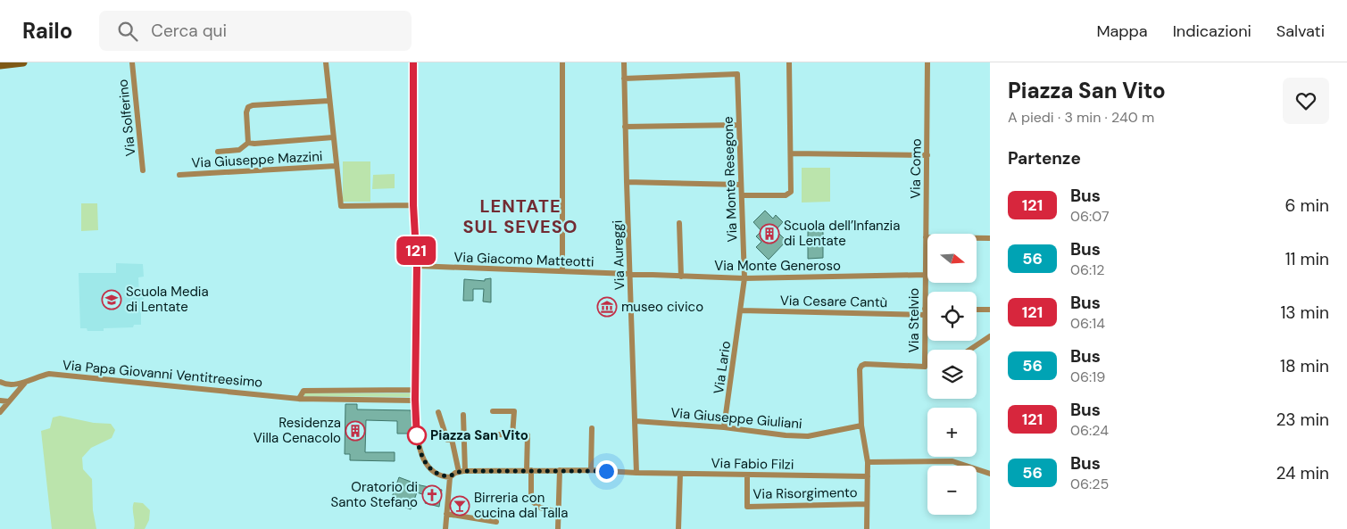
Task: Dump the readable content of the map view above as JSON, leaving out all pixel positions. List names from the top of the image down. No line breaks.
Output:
{"streets":{"street":["Via Solferino","Via Giuseppe Mazzini","Via Como","Via Monte Resegone","Via Aureggi","Via Giacomo Matteotti","Via Monte Generoso","Via Cesare Cantù","Via Stelvio","Via Lario","Via Papa Giovanni Ventitreesimo","Via Giuseppe Giuliani","Via Fabio Filzi","Via Risorgimento"]},"crossings":[["Via Como","Via Monte Generoso"],["Via Como","Via Stelvio"],["Via Monte Resegone","Via Aureggi"],["Via Monte Resegone","Via Monte Generoso"],["Via Monte Resegone","Via Cesare Cantù"],["Via Monte Resegone","Via Lario"],["Via Aureggi","Via Giacomo Matteotti"],["Via Aureggi","Via Monte Generoso"],["Via Aureggi","Via Giuseppe Giuliani"],["Via Aureggi","Via Fabio Filzi"],["Via Giacomo Matteotti","Via Monte Generoso"],["Via Monte Generoso","Via Stelvio"],["Via Cesare Cantù","Via Stelvio"],["Via Cesare Cantù","Via Lario"],["Via Stelvio","Via Giuseppe Giuliani"],["Via Lario","Via Giuseppe Giuliani"],["Via Fabio Filzi","Via Risorgimento"]],"districts":["LENTATE SUL SEVESO"],"places":{"building":["Scuola dell’Infanzia di Lentate","Residenza Villa Cenacolo"],"school or university":["Scuola Media di Lentate"],"museum":["museo civico"],"other":["Piazza San Vito"],"church":["Oratorio di Santo Stefano"],"bar":["Birreria con cucina dal Talla"]},"lines":["bus line 121"],"north":"right","page":{"header":"Railo","search":"Cerca qui","nav":["Mappa","Indicazioni","Salvati"],"on_map":"121","heading":[["Piazza San Vito","A piedi · 3 min · 240 m"],"Partenze"],"list":[{"mark":"121","name":"Bus","note":"06:07","value":"6 min"},{"mark":"56","name":"Bus","note":"06:12","value":"11 min"},{"mark":"121","name":"Bus","note":"06:14","value":"13 min"},{"mark":"56","name":"Bus","note":"06:19","value":"18 min"},{"mark":"121","name":"Bus","note":"06:24","value":"23 min"},{"mark":"56","name":"Bus","note":"06:25","value":"24 min"}],"map_buttons":["+","−"]}}
